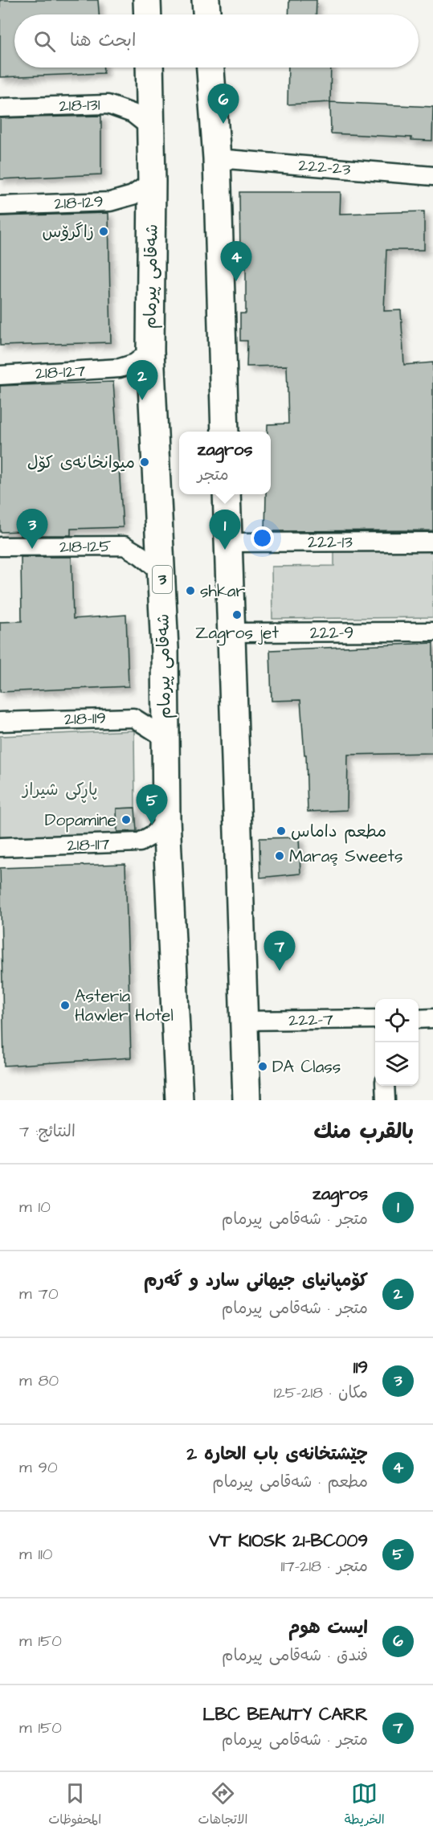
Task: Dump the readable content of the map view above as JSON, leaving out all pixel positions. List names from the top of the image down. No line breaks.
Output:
{"streets":{"highway":["شەقامی پیرمام","3"],"street":["218-131","222-23","218-129","218-127","222-13","218-125","222-9","218-119","218-117","222-7"]},"crossings":[["218-131","شەقامی پیرمام"],["218-129","شەقامی پیرمام"],["شەقامی پیرمام","218-127"],["شەقامی پیرمام","218-125"],["شەقامی پیرمام","218-119"],["شەقامی پیرمام","218-117"]],"parks":["پاڕکی شیراز"],"places":["زاگرۆس","میوانخانەی کۆل","shkar","Zagros jet","Dopamine","مطعم داماس","Maraş Sweets","Asteria Hawler Hotel","DA Class"],"page":{"search":"ابحث هنا","pins":["6","4","2","3","1","5","7"],"popup":["zagros","متجر"],"heading":["بالقرب منك","النتائج: 7"],"list":[{"mark":"1","name":"zagros","note":"متجر · شەقامی پیرمام","value":"10 m"},{"mark":"2","name":"کۆمپانیای جیهانی سارد و گەرم","note":"متجر · شەقامی پیرمام","value":"70 m"},{"mark":"3","name":"119","note":"مكان · 218-125","value":"80 m"},{"mark":"4","name":"چێشتخانەی باب الحارە 2","note":"مطعم · شەقامی پیرمام","value":"90 m"},{"mark":"5","name":"VT KIOSK 21-BC009","note":"متجر · 218-117","value":"110 m"},{"mark":"6","name":"ايست هوم","note":"فندق · شەقامی پیرمام","value":"150 m"},{"mark":"7","name":"LBC BEAUTY CARR","note":"متجر · شەقامی پیرمام","value":"150 m"}],"nav":["الخريطة","الاتجاهات","المحفوظات"]}}
